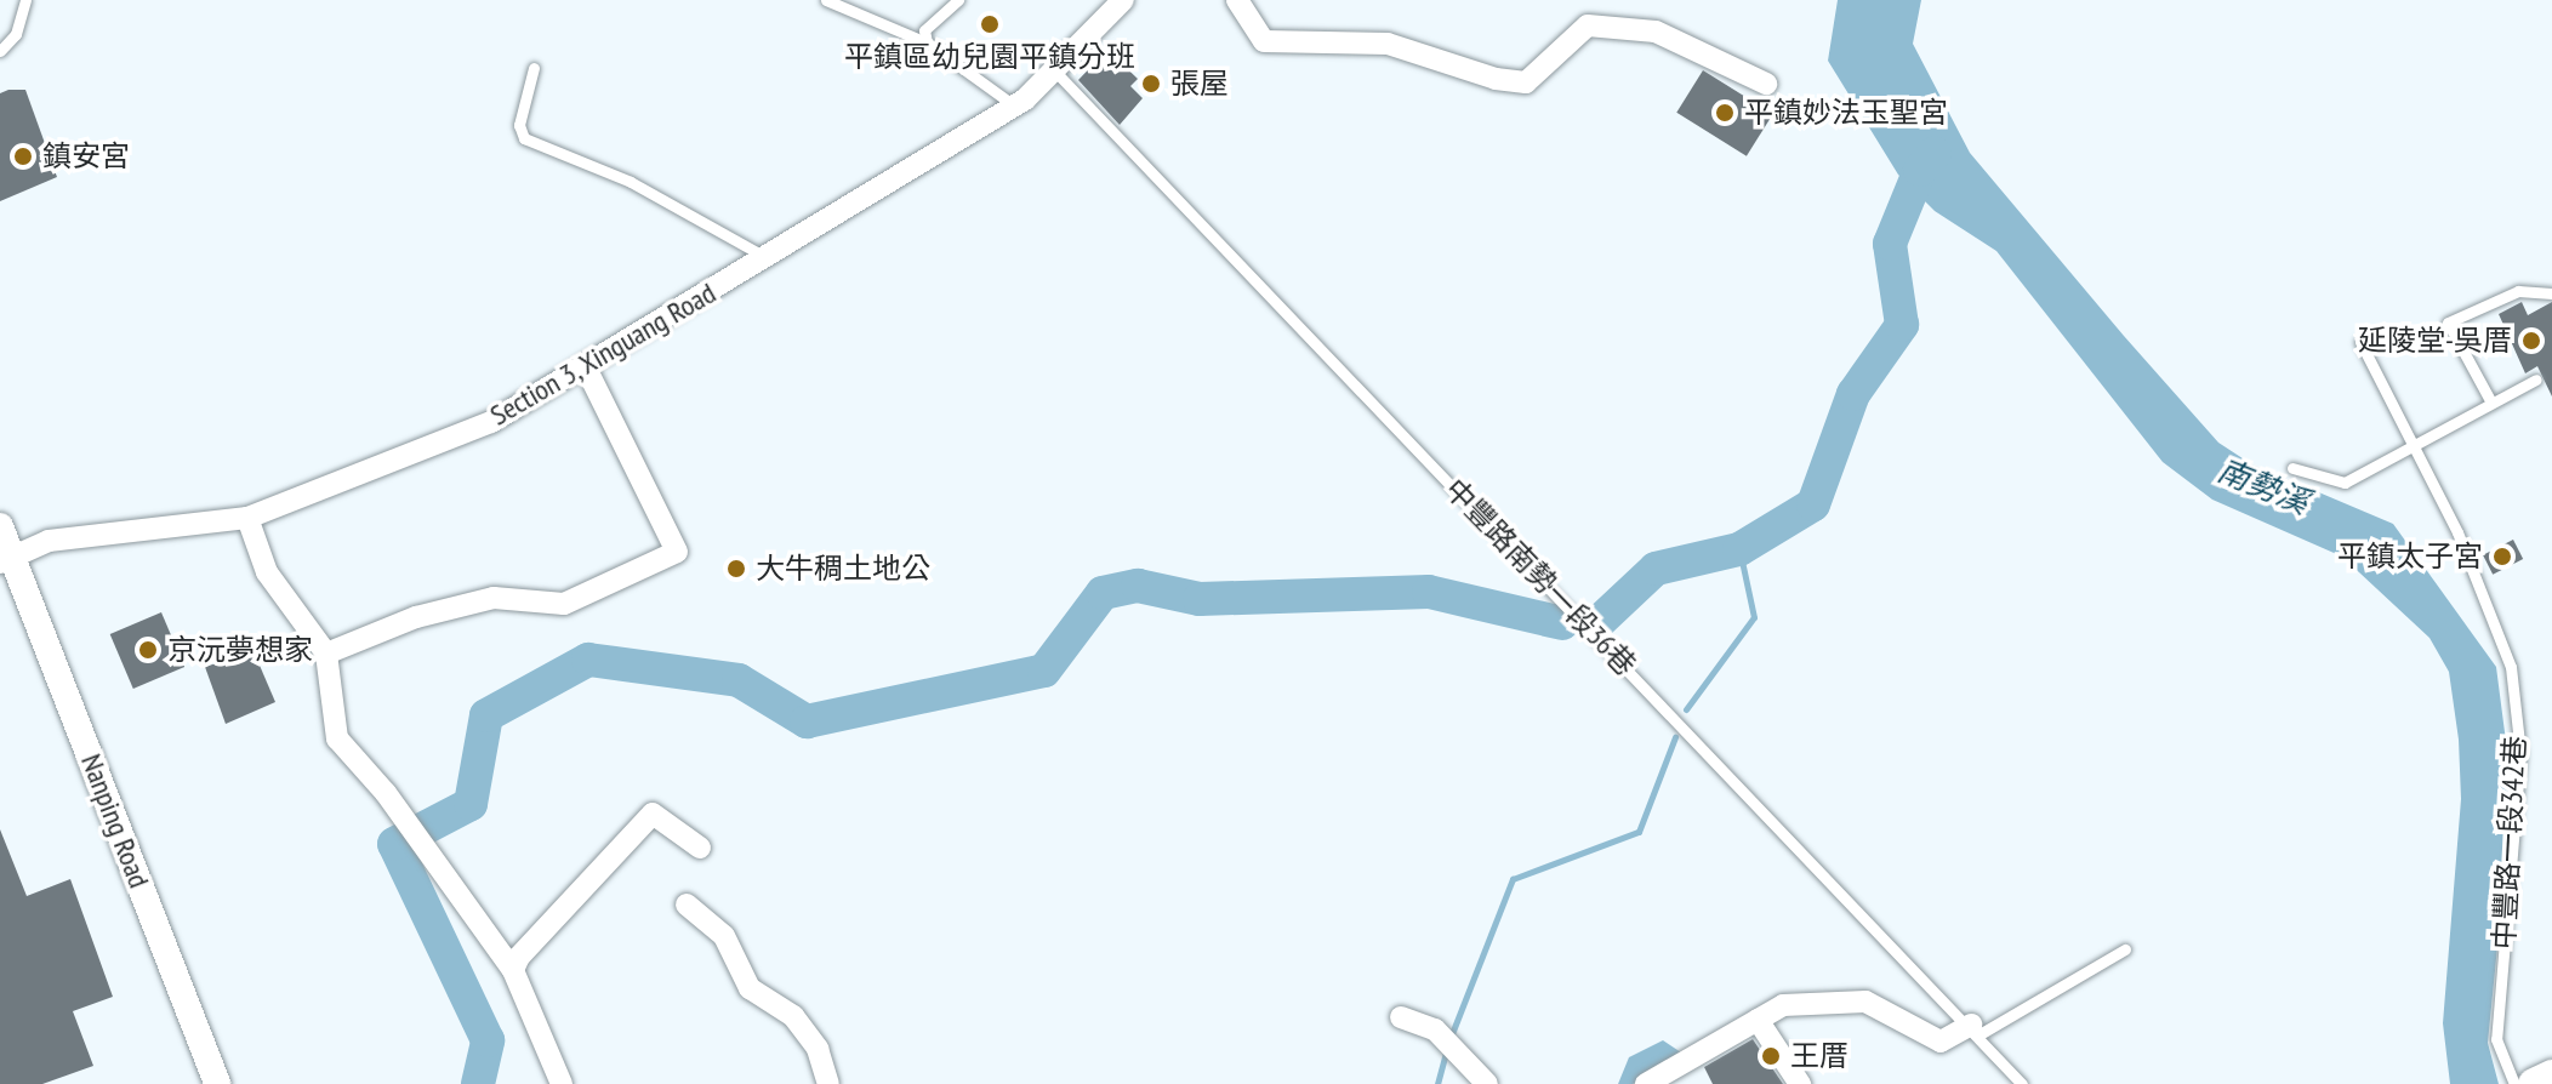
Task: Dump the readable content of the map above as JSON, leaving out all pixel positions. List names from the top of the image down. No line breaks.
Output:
{"streets":{"street":["Section 3, Xinguang Road","Nanping Road"],"lane":["中豐路南勢一段36巷","中豐路一段342巷"]},"crossings":[["Section 3, Xinguang Road","中豐路南勢一段36巷"],["Section 3, Xinguang Road","Nanping Road"]],"water":["南勢溪"],"places":["平鎮區幼兒園平鎮分班","張屋","平鎮妙法玉聖宮","鎮安宮","延陵堂-吳厝","平鎮太子宮","大牛稠土地公","京沅夢想家","王厝"]}
